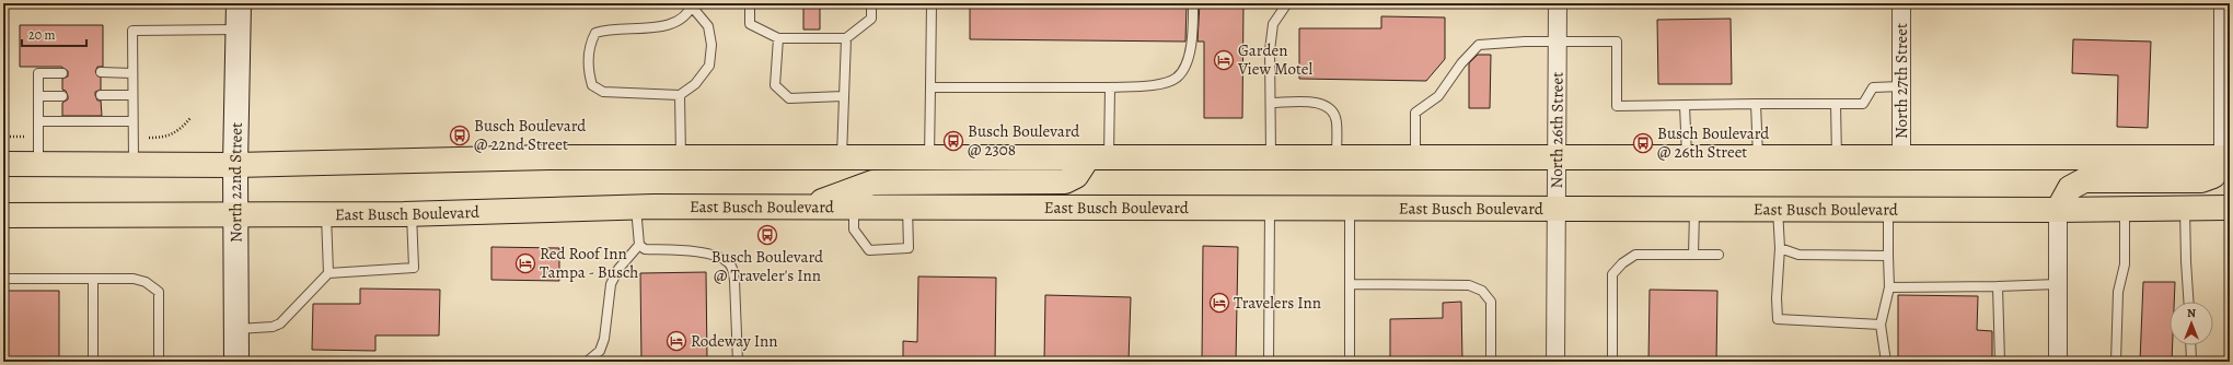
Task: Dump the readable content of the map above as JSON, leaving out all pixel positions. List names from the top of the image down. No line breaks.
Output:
{"streets":{"main road":["East Busch Boulevard"],"street":["North 27th Street","North 26th Street","North 22nd Street"]},"crossings":[["North 26th Street","East Busch Boulevard"],["North 22nd Street","East Busch Boulevard"]],"places":{"hotel":["Garden View Motel","Red Roof Inn Tampa - Busch","Travelers Inn","Rodeway Inn"],"bus stop":["Busch Boulevard @ 22nd Street","Busch Boulevard @ 2308","Busch Boulevard @ 26th Street","Busch Boulevard @ Traveler's Inn"]},"scale_bar":"20 m","north":"top"}
